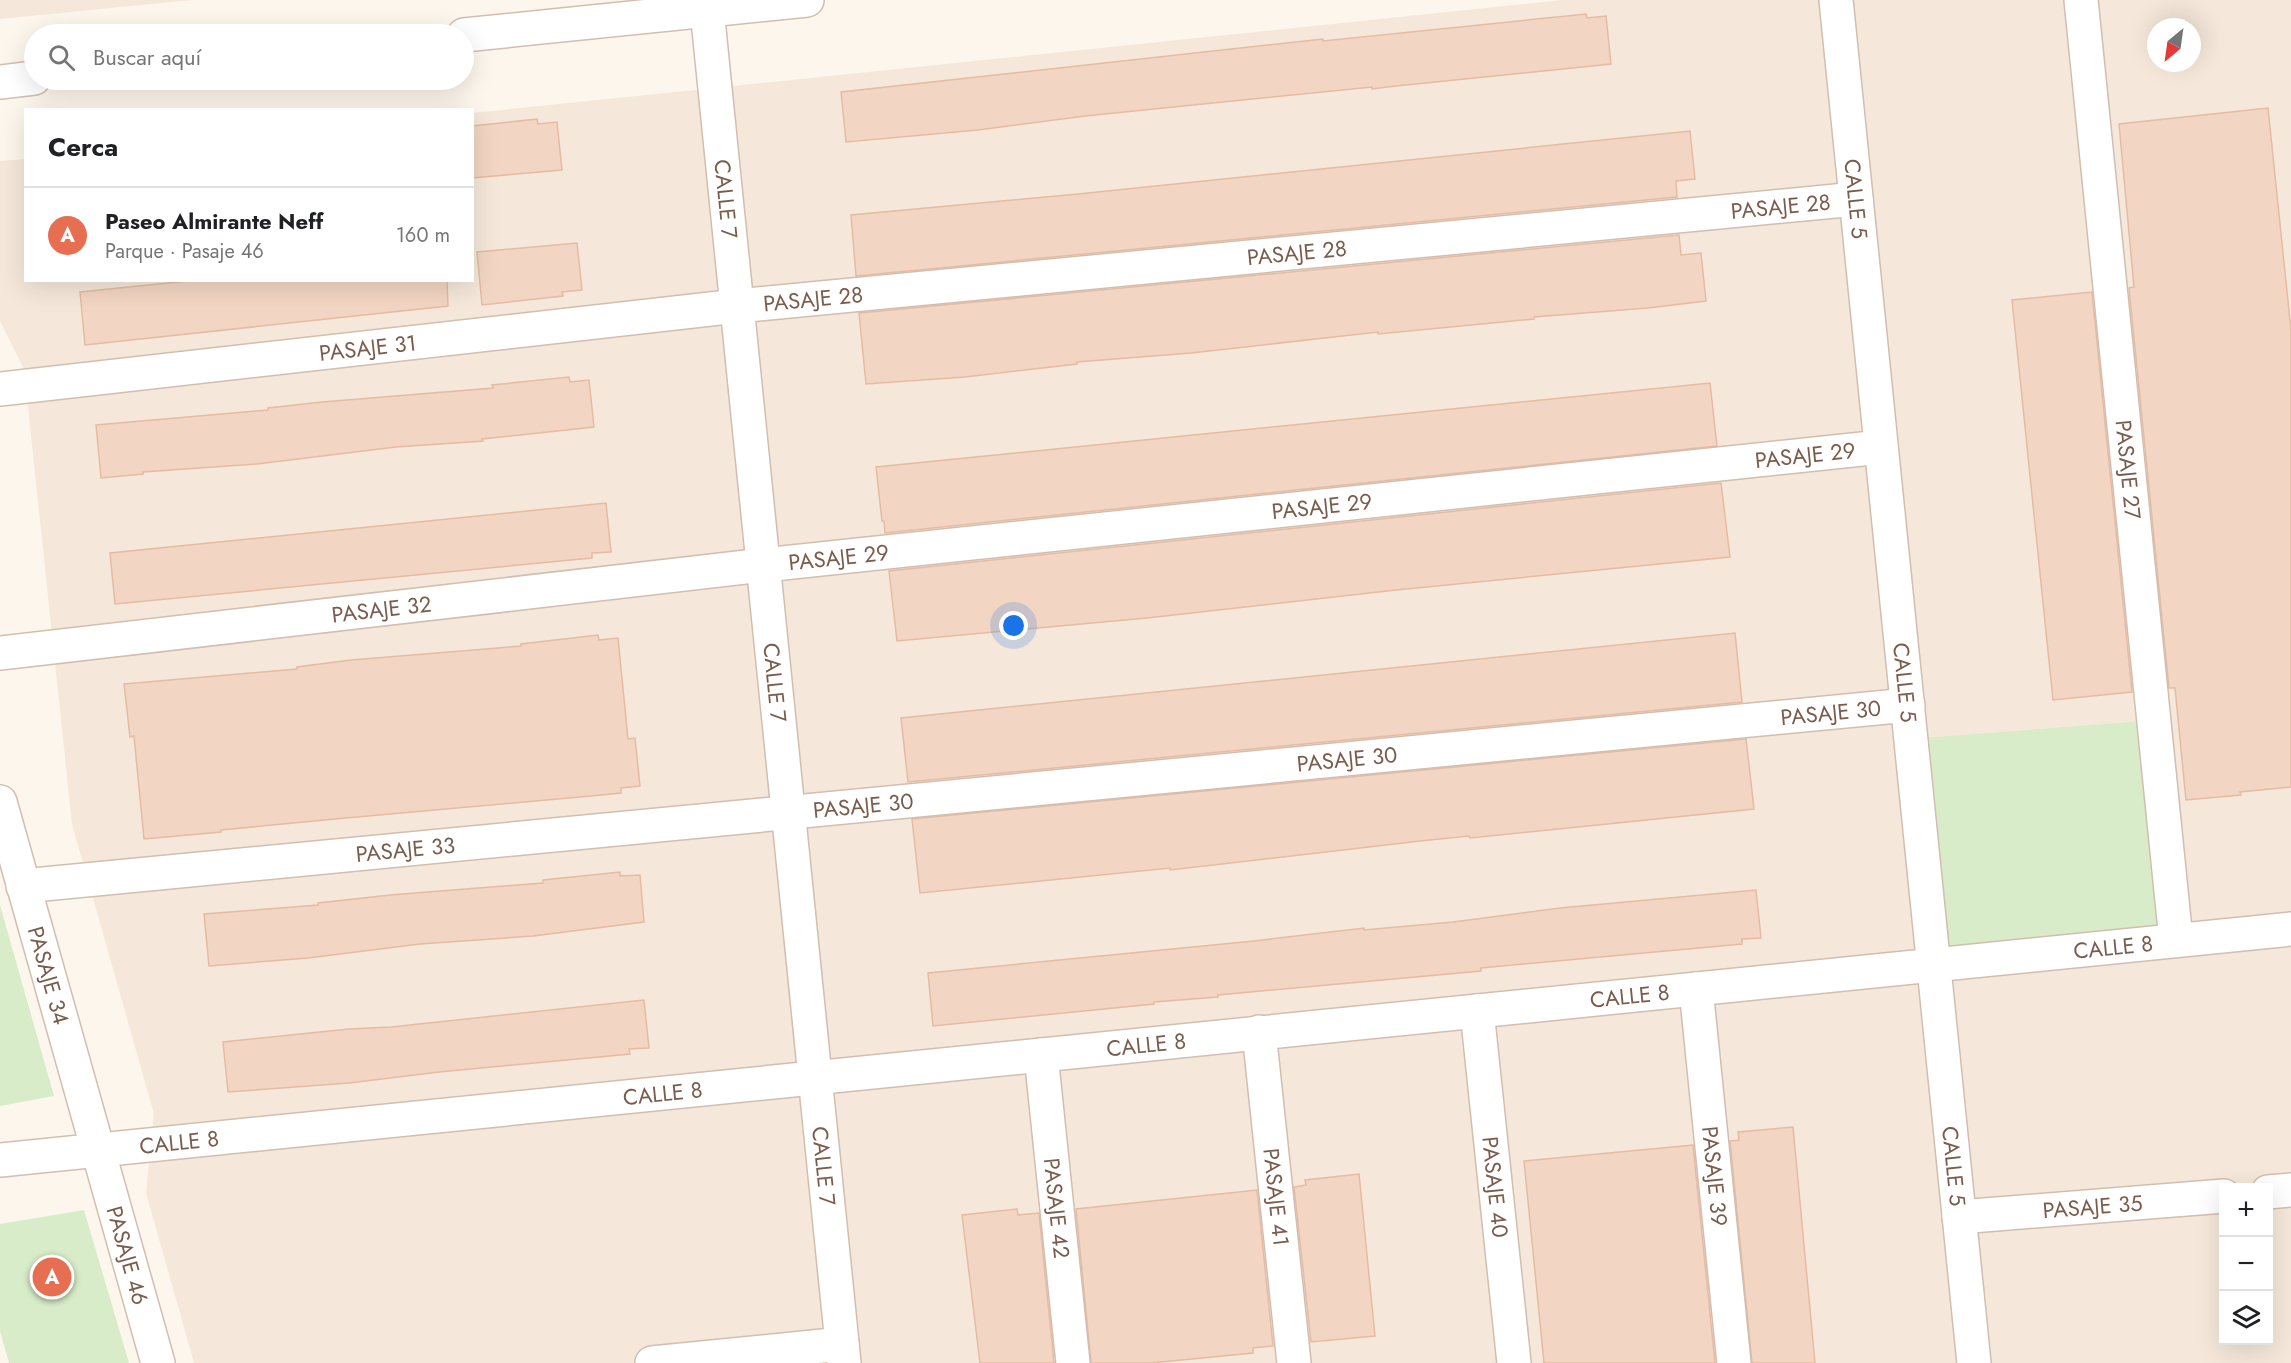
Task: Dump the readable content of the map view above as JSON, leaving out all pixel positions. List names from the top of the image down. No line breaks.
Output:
{"streets":{"street":["CALLE 7","CALLE 5","PASAJE 28","PASAJE 31","PASAJE 29","PASAJE 27","PASAJE 32","PASAJE 30","PASAJE 33","CALLE 8","PASAJE 34","PASAJE 39","PASAJE 40","PASAJE 41","PASAJE 35","PASAJE 42","PASAJE 46"]},"crossings":[["CALLE 7","PASAJE 28"],["CALLE 7","PASAJE 31"],["CALLE 7","PASAJE 29"],["CALLE 7","PASAJE 32"],["CALLE 7","PASAJE 30"],["CALLE 7","PASAJE 33"],["CALLE 7","CALLE 8"],["CALLE 5","PASAJE 28"],["CALLE 5","PASAJE 29"],["CALLE 5","PASAJE 30"],["CALLE 5","CALLE 8"],["CALLE 5","PASAJE 35"],["PASAJE 28","PASAJE 31"],["PASAJE 29","PASAJE 32"],["PASAJE 27","CALLE 8"],["PASAJE 30","PASAJE 33"],["PASAJE 33","PASAJE 34"],["CALLE 8","PASAJE 34"],["CALLE 8","PASAJE 39"],["CALLE 8","PASAJE 40"],["CALLE 8","PASAJE 41"],["CALLE 8","PASAJE 42"],["CALLE 8","PASAJE 46"],["PASAJE 34","PASAJE 46"]],"north":"bottom left","page":{"search":"Buscar aquí","heading":"Cerca","list":[{"mark":"A","name":"Paseo Almirante Neff","note":"Parque · Pasaje 46","value":"160 m"}],"map_buttons":["+","−"],"pins":"A"}}
